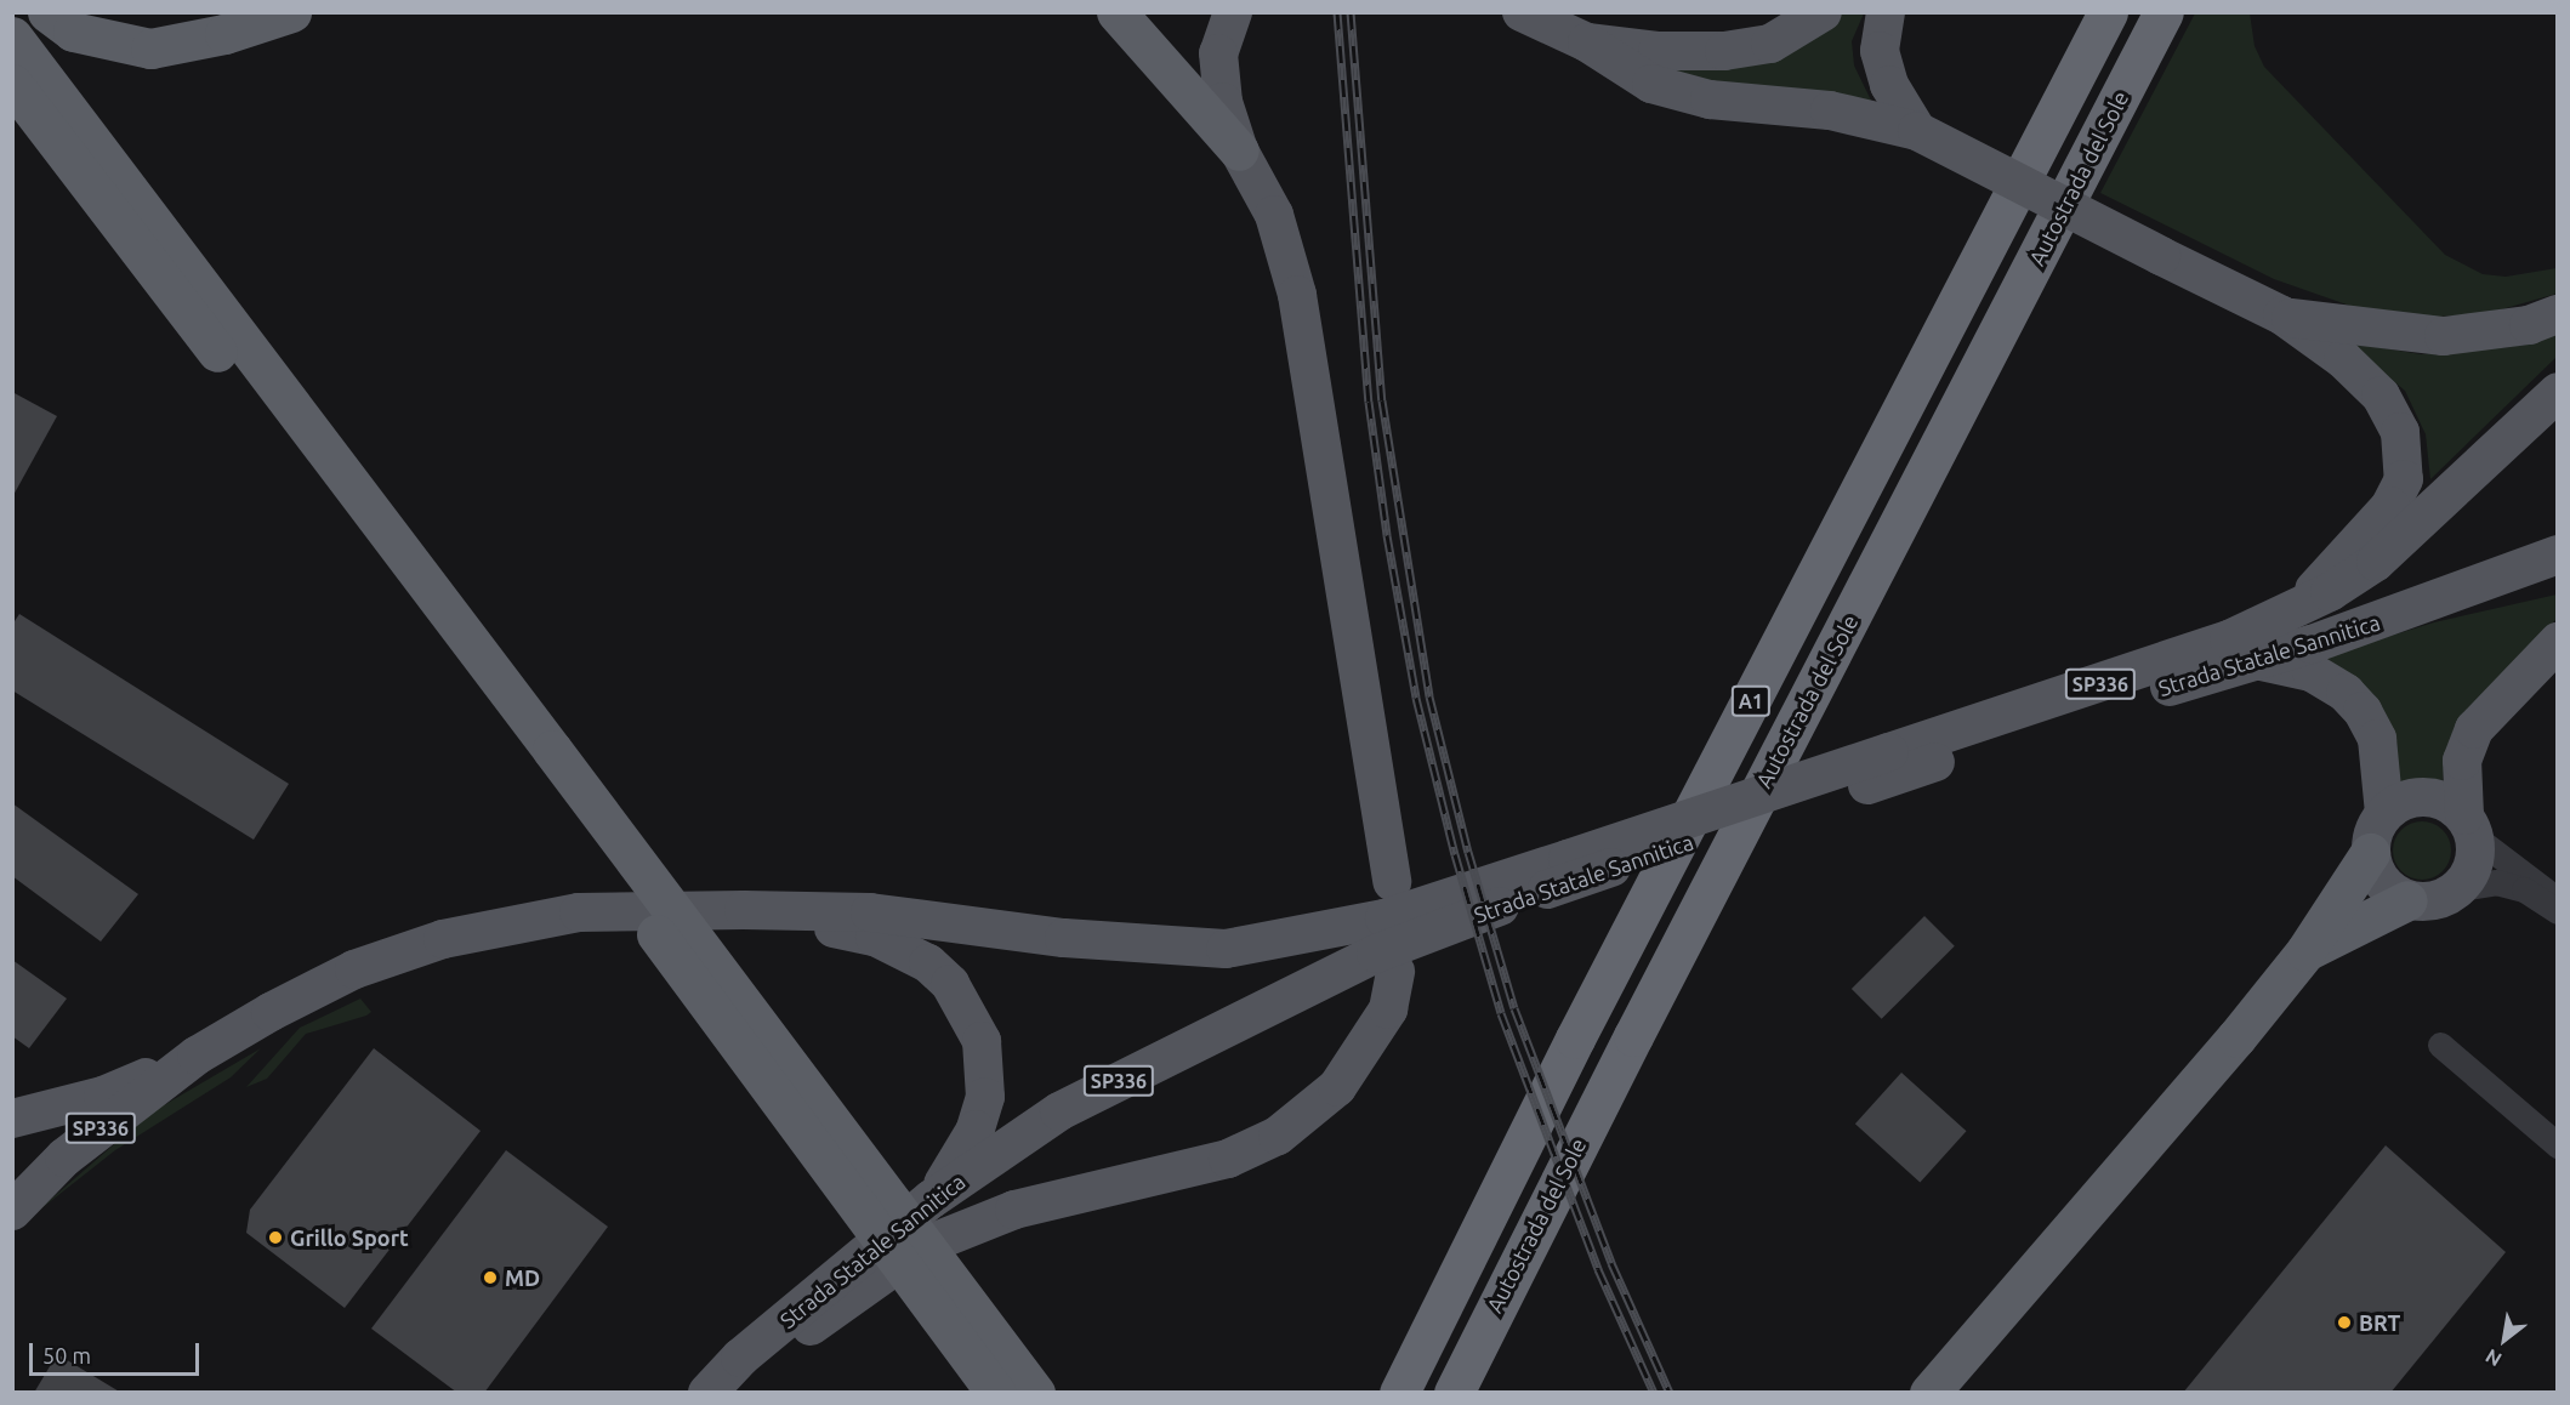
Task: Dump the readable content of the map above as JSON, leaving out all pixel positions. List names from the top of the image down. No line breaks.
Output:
{"streets":{"highway":["Autostrada del Sole","A1"],"main road":["Strada Statale Sannitica","SP336"]},"crossings":[["Strada Statale Sannitica","SP336"]],"places":["Grillo Sport","MD","BRT"],"scale_bar":"50 m","north":"bottom left"}
